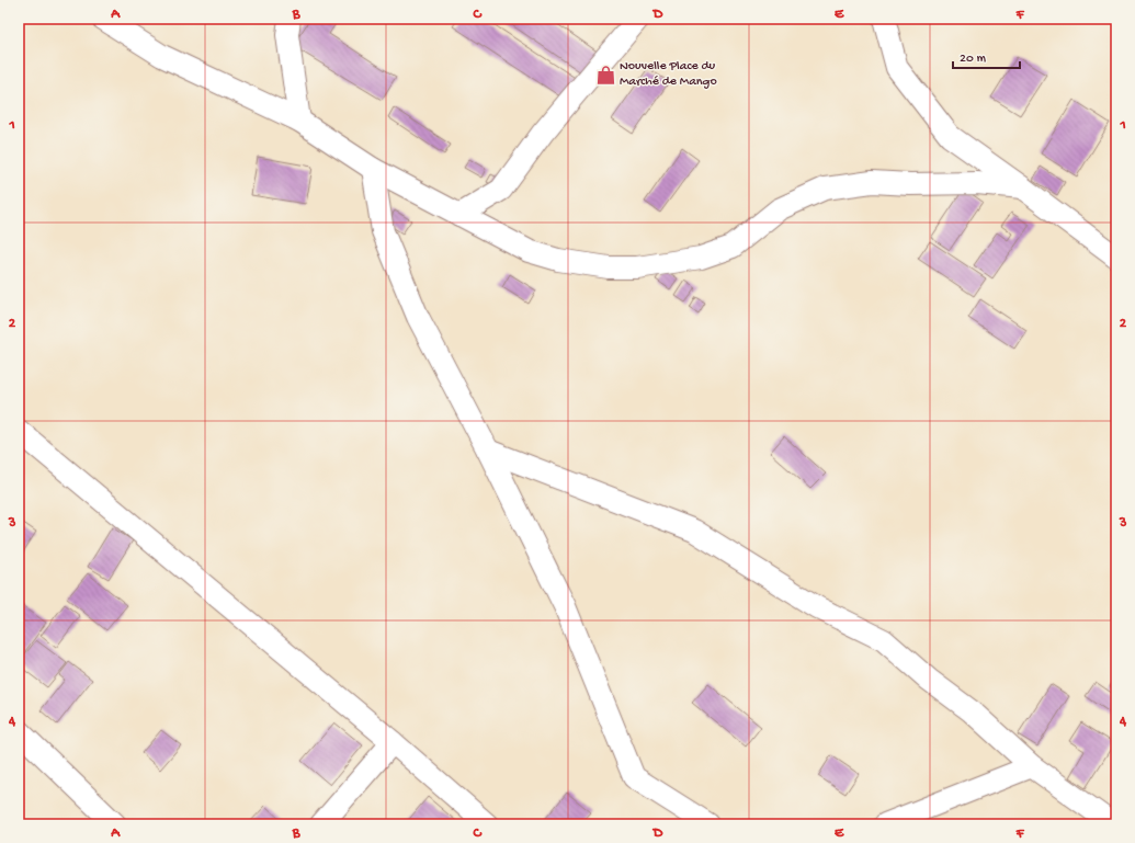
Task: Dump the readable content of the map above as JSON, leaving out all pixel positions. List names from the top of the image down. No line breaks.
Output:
{"places":{"shop":["Nouvelle Place du Marché de Mango"]},"scale_bar":"20 m","grid":{"columns":["A","B","C","D","E","F"],"rows":["1","2","3","4"]}}
